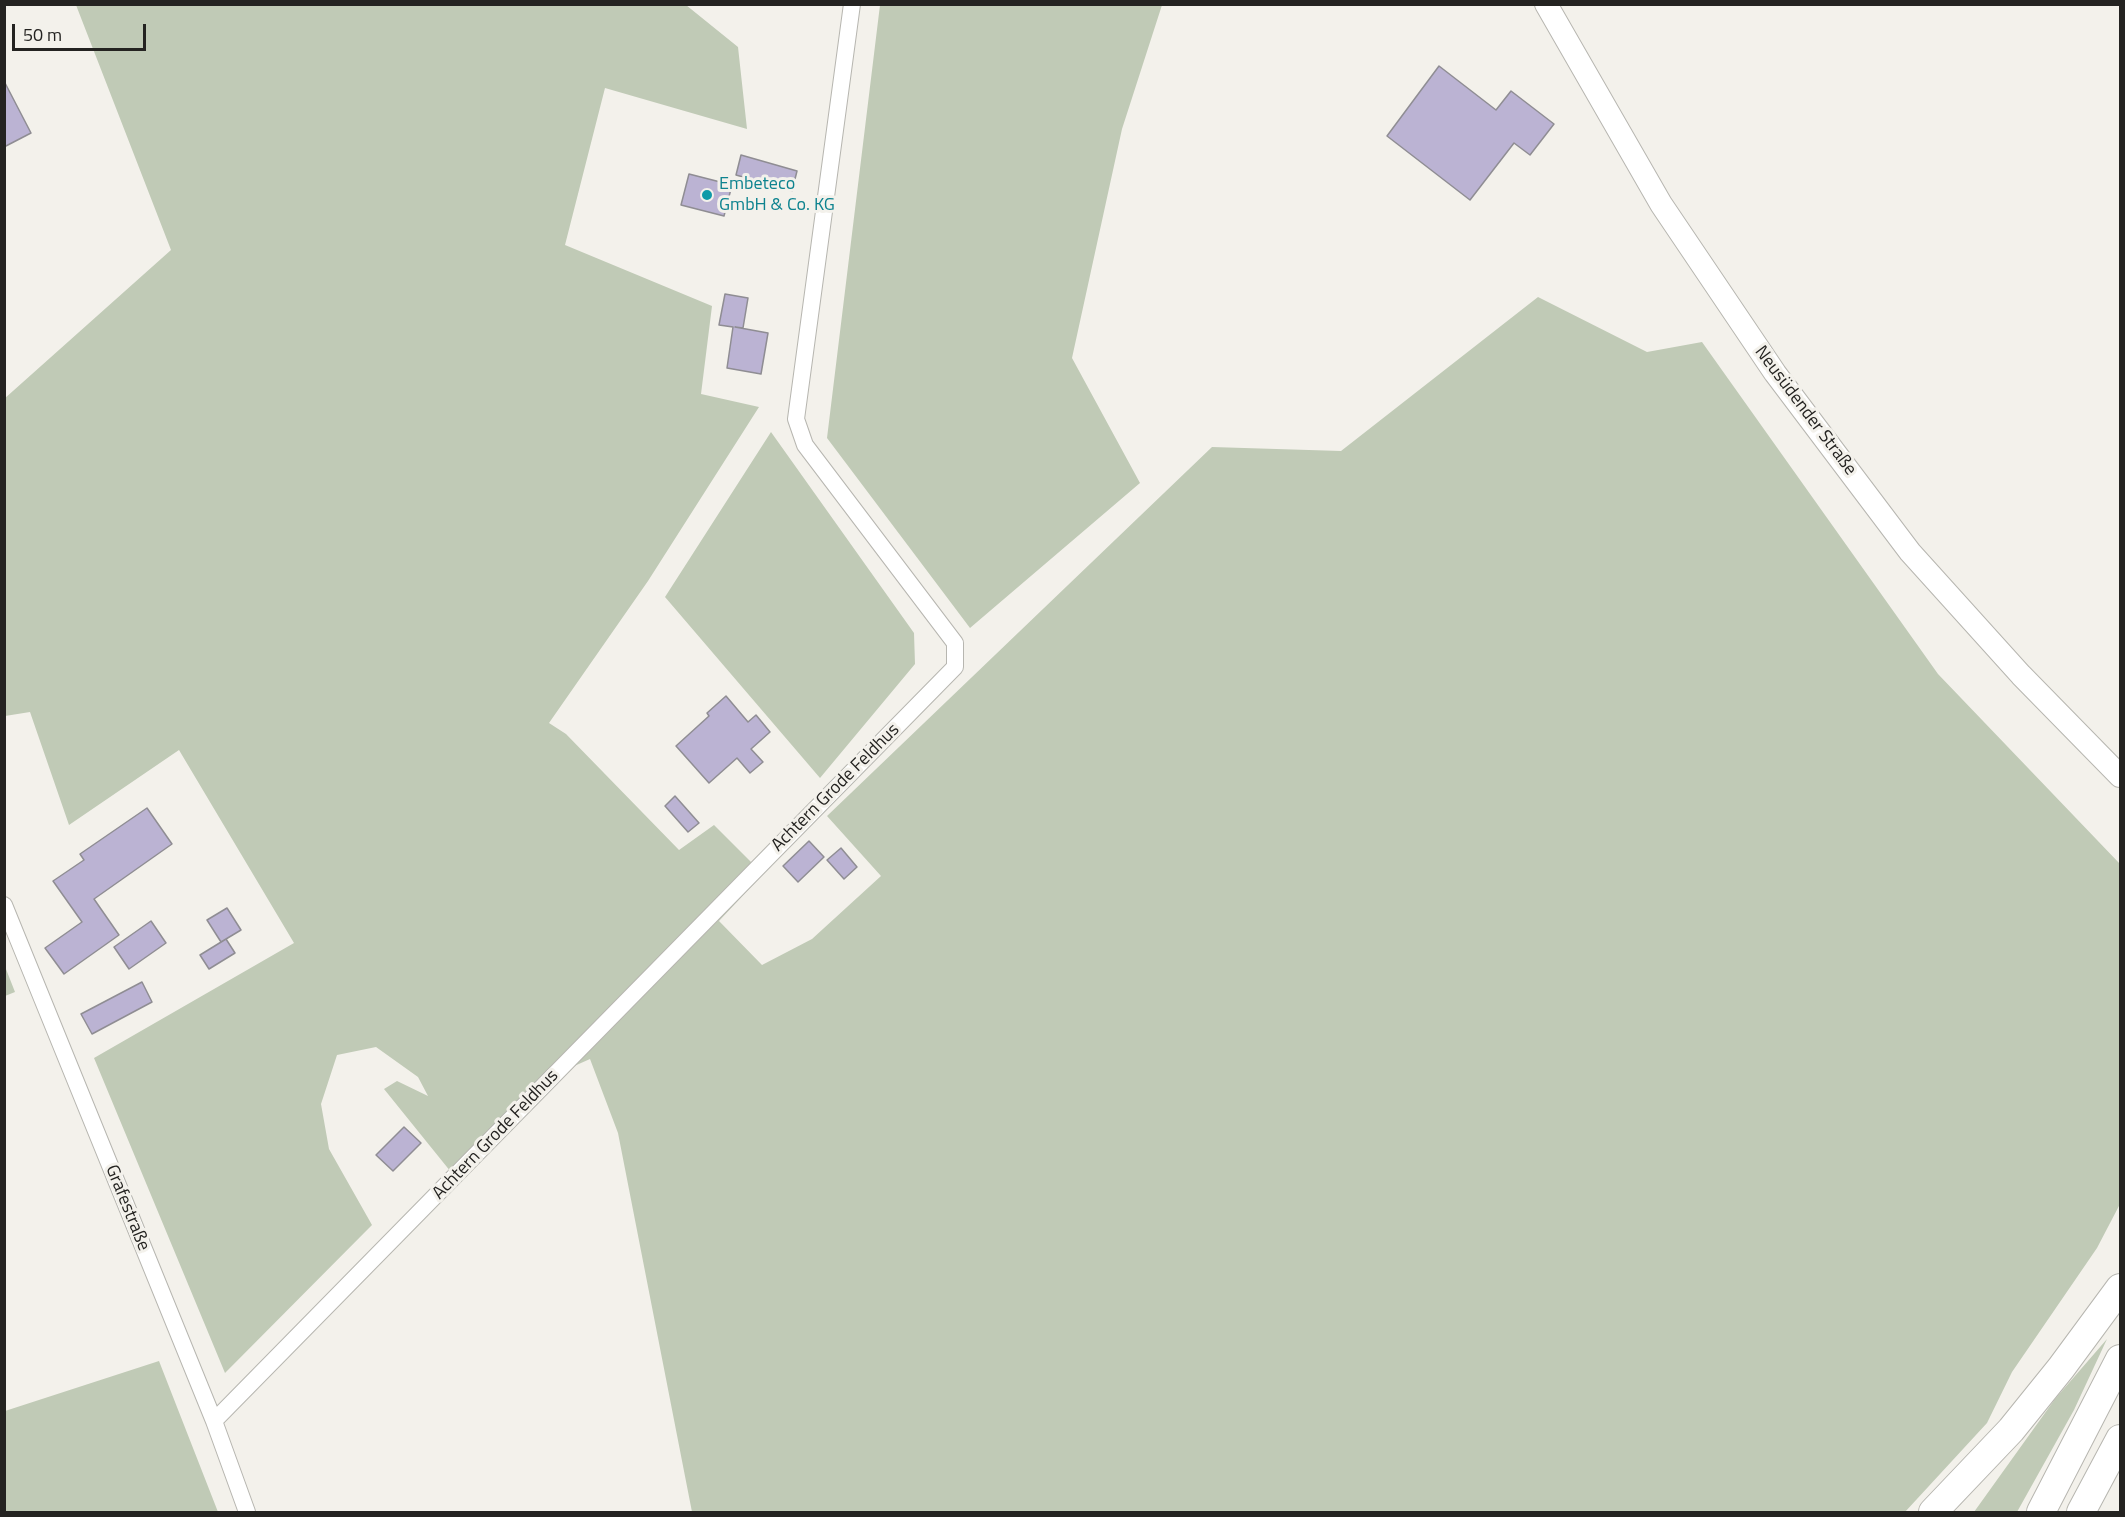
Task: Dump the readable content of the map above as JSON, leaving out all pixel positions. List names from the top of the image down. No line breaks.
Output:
{"streets":{"street":["Neusüdender Straße","Achtern Grode Feldhus","Grafestraße"]},"crossings":[["Achtern Grode Feldhus","Grafestraße"]],"places":["Embeteco GmbH & Co. KG"],"scale_bar":"50 m"}
